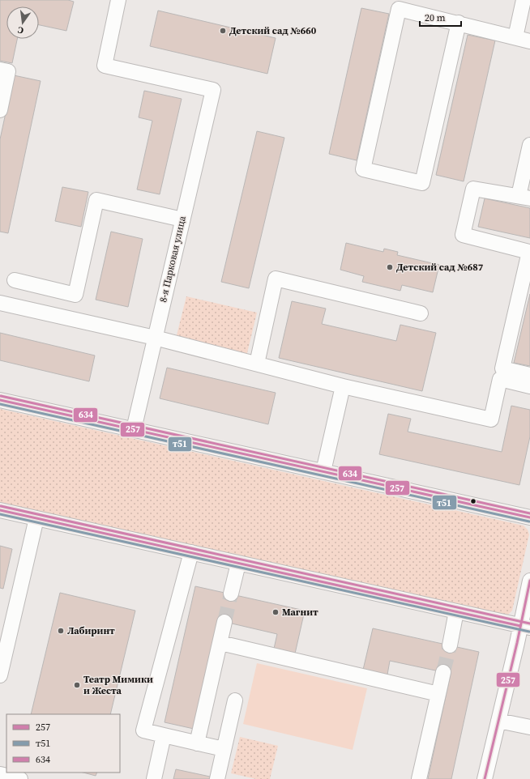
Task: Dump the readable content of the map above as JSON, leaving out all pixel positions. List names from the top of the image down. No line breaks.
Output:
{"streets":{"street":["8-я Парковая улица"]},"places":["Детский сад №660","Детский сад №687","Магнит","Лабиринт","Театр Мимики и Жеста"],"lines":["transit line 634","transit line 257","transit line т51"],"legend":["257","т51","634"],"scale_bar":"20 m","north":"bottom"}
